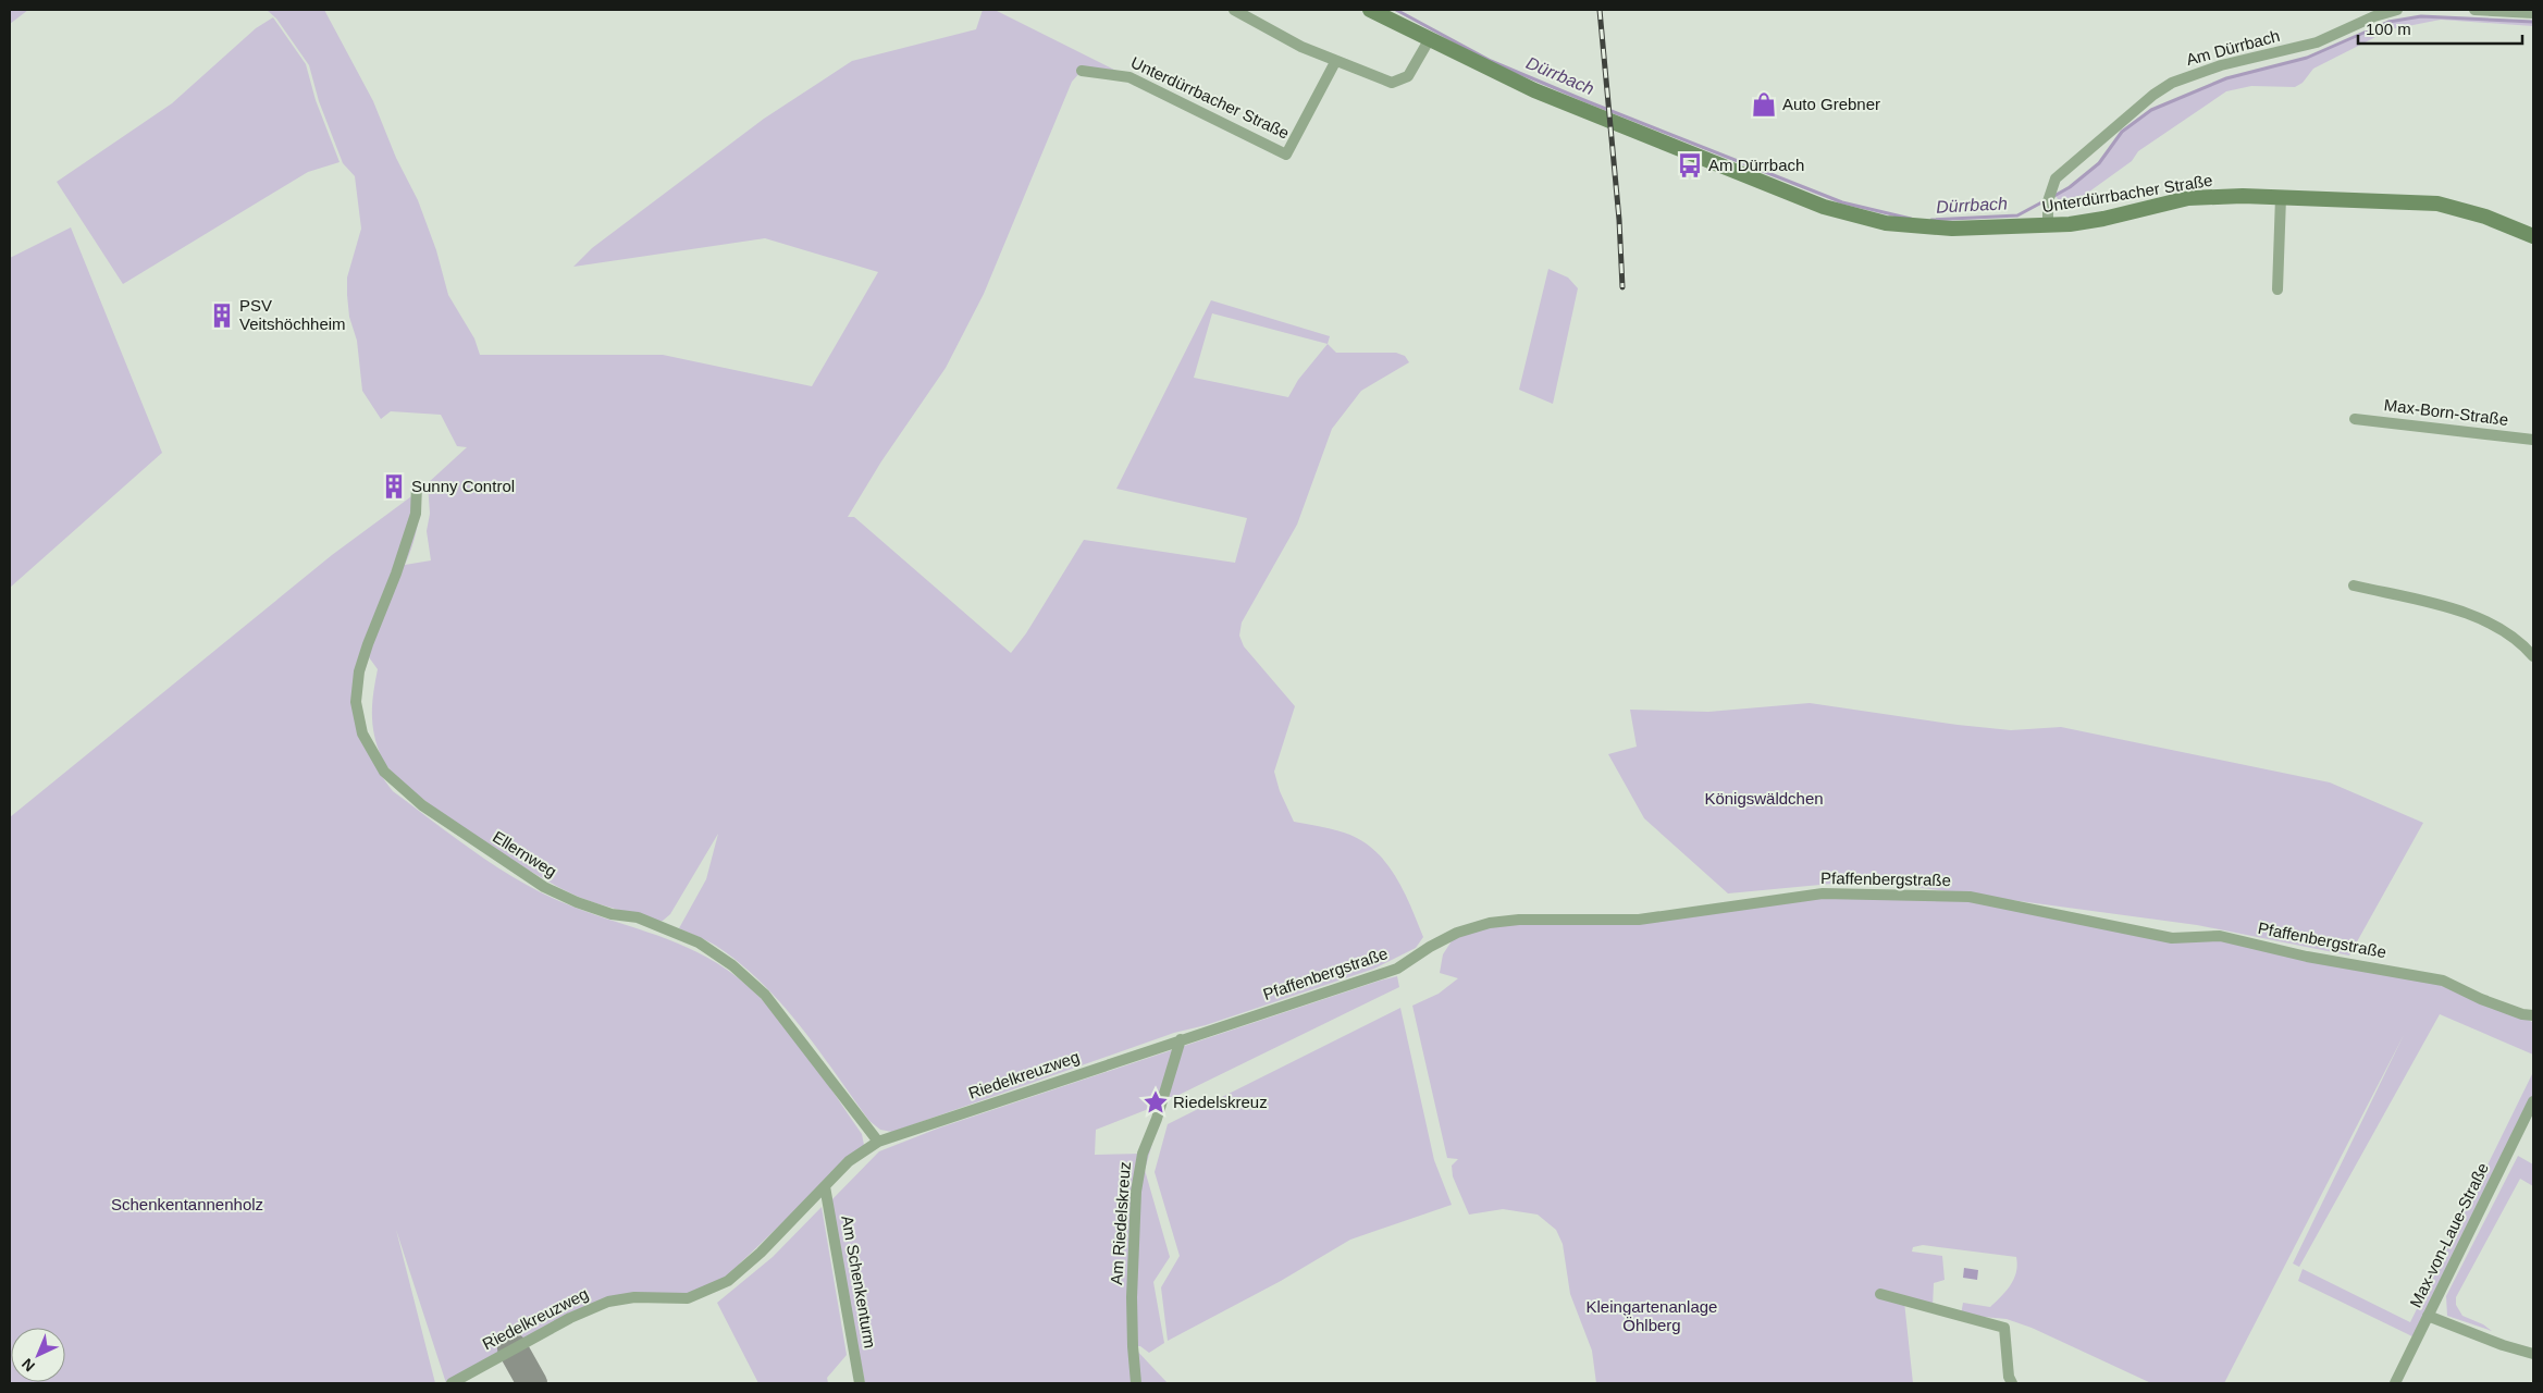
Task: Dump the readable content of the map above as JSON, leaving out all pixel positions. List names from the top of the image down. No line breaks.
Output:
{"streets":{"street":["Am Dürrbach","Unterdürrbacher Straße","Max-Born-Straße","Ellernweg","Pfaffenbergstraße","Riedelkreuzweg","Am Riedelskreuz","Max-von-Laue-Straße","Am Schenkenturm"]},"crossings":[["Am Dürrbach","Unterdürrbacher Straße"],["Ellernweg","Riedelkreuzweg"],["Pfaffenbergstraße","Riedelkreuzweg"],["Pfaffenbergstraße","Am Riedelskreuz"],["Riedelkreuzweg","Am Riedelskreuz"],["Riedelkreuzweg","Am Schenkenturm"]],"water":["Dürrbach"],"parks":["Königswäldchen","Schenkentannenholz","Kleingartenanlage Öhlberg"],"places":{"shop":["Auto Grebner"],"bus stop":["Am Dürrbach"],"building":["PSV Veitshöchheim","Sunny Control"],"place":["Riedelskreuz"]},"scale_bar":"100 m","north":"bottom left"}
